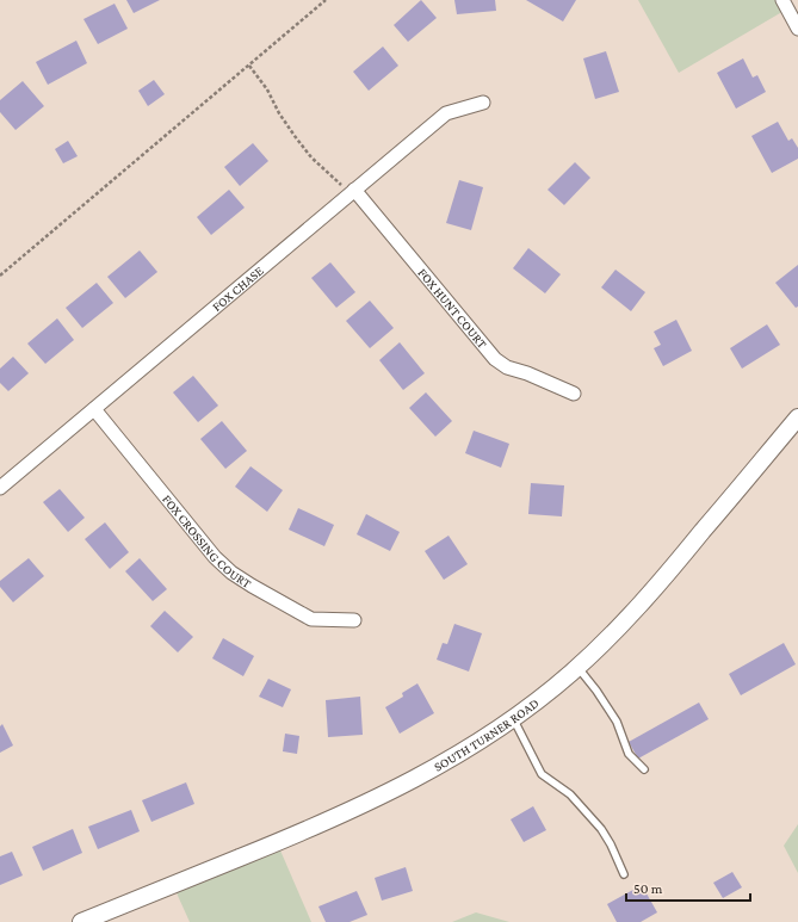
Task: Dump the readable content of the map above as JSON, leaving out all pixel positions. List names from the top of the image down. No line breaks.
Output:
{"streets":{"street":["FOX CHASE","FOX HUNT COURT","FOX CROSSING COURT","SOUTH TURNER ROAD"]},"crossings":[["FOX CHASE","FOX HUNT COURT"],["FOX CHASE","FOX CROSSING COURT"]],"scale_bar":"50 m"}
